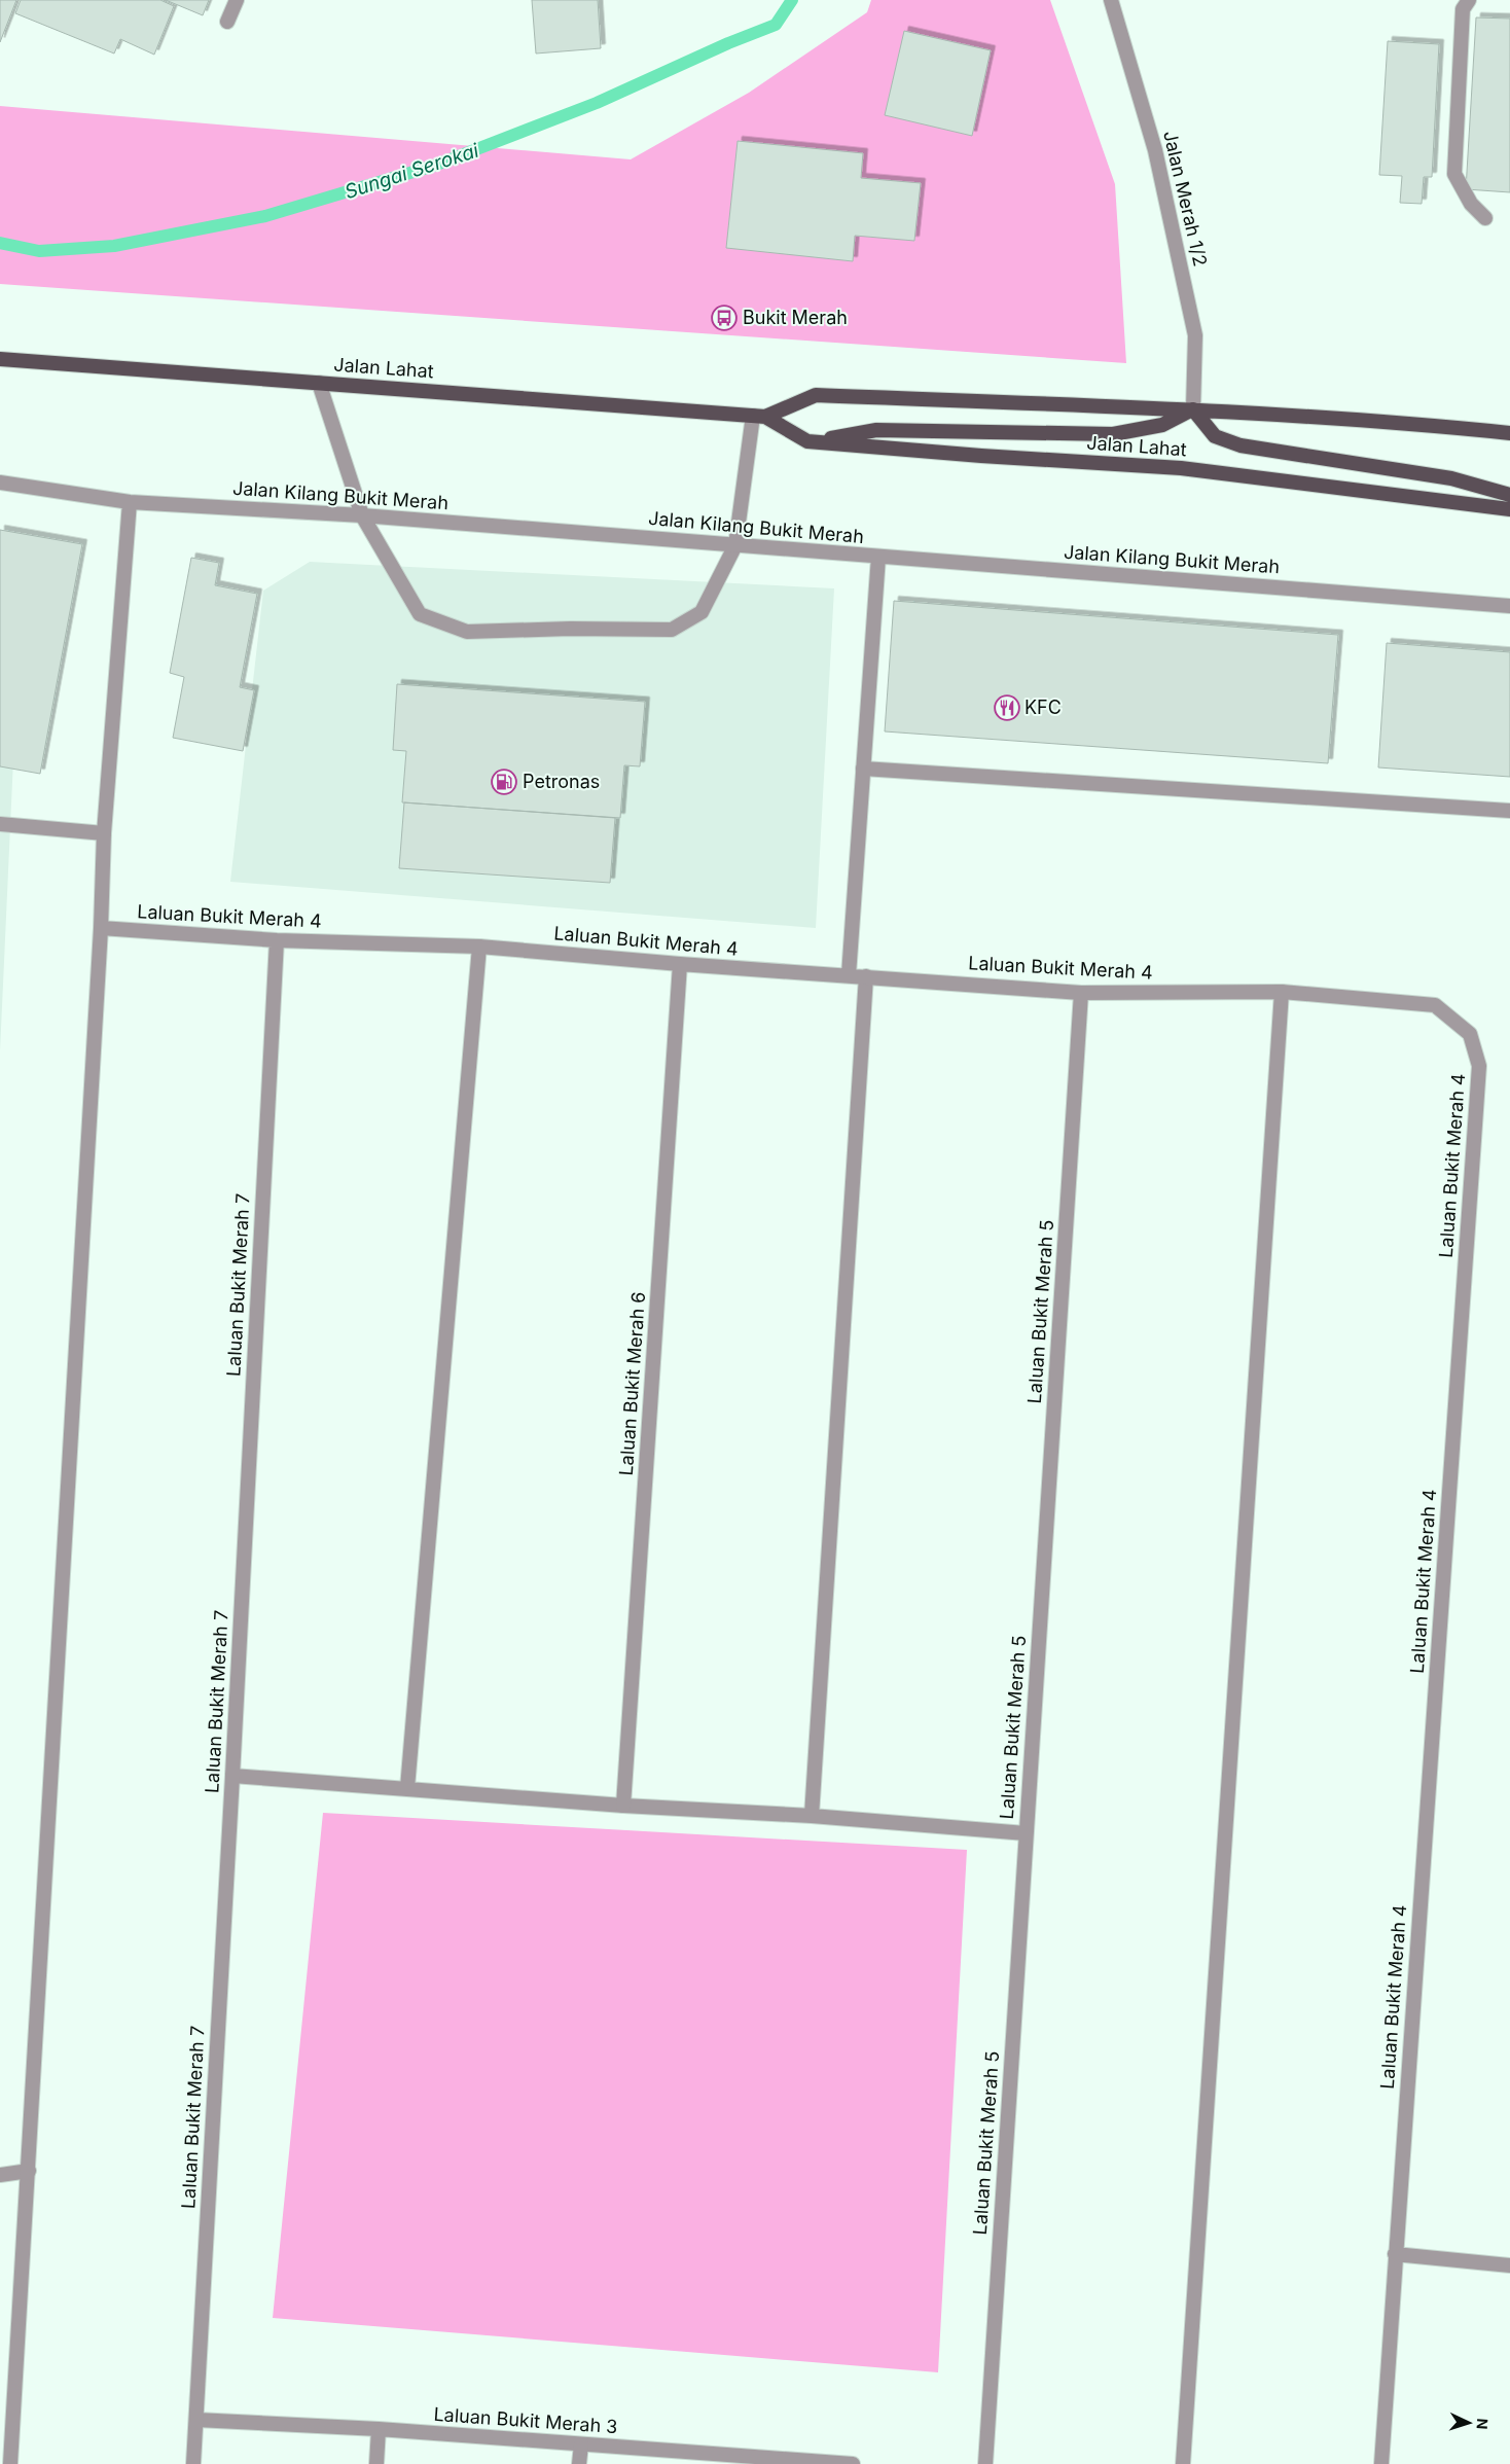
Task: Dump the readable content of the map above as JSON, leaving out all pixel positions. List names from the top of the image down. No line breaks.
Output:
{"streets":{"main road":["Jalan Lahat"],"street":["Jalan Merah 1/2","Jalan Kilang Bukit Merah","Laluan Bukit Merah 4","Laluan Bukit Merah 7","Laluan Bukit Merah 5","Laluan Bukit Merah 6","Laluan Bukit Merah 3"]},"crossings":[["Jalan Merah 1/2","Jalan Lahat"],["Laluan Bukit Merah 4","Laluan Bukit Merah 7"],["Laluan Bukit Merah 4","Laluan Bukit Merah 5"],["Laluan Bukit Merah 4","Laluan Bukit Merah 6"],["Laluan Bukit Merah 7","Laluan Bukit Merah 3"]],"water":["Sungai Serokai"],"places":{"bus stop":["Bukit Merah"],"restaurant":["KFC"],"fuel station":["Petronas"]},"north":"right"}
